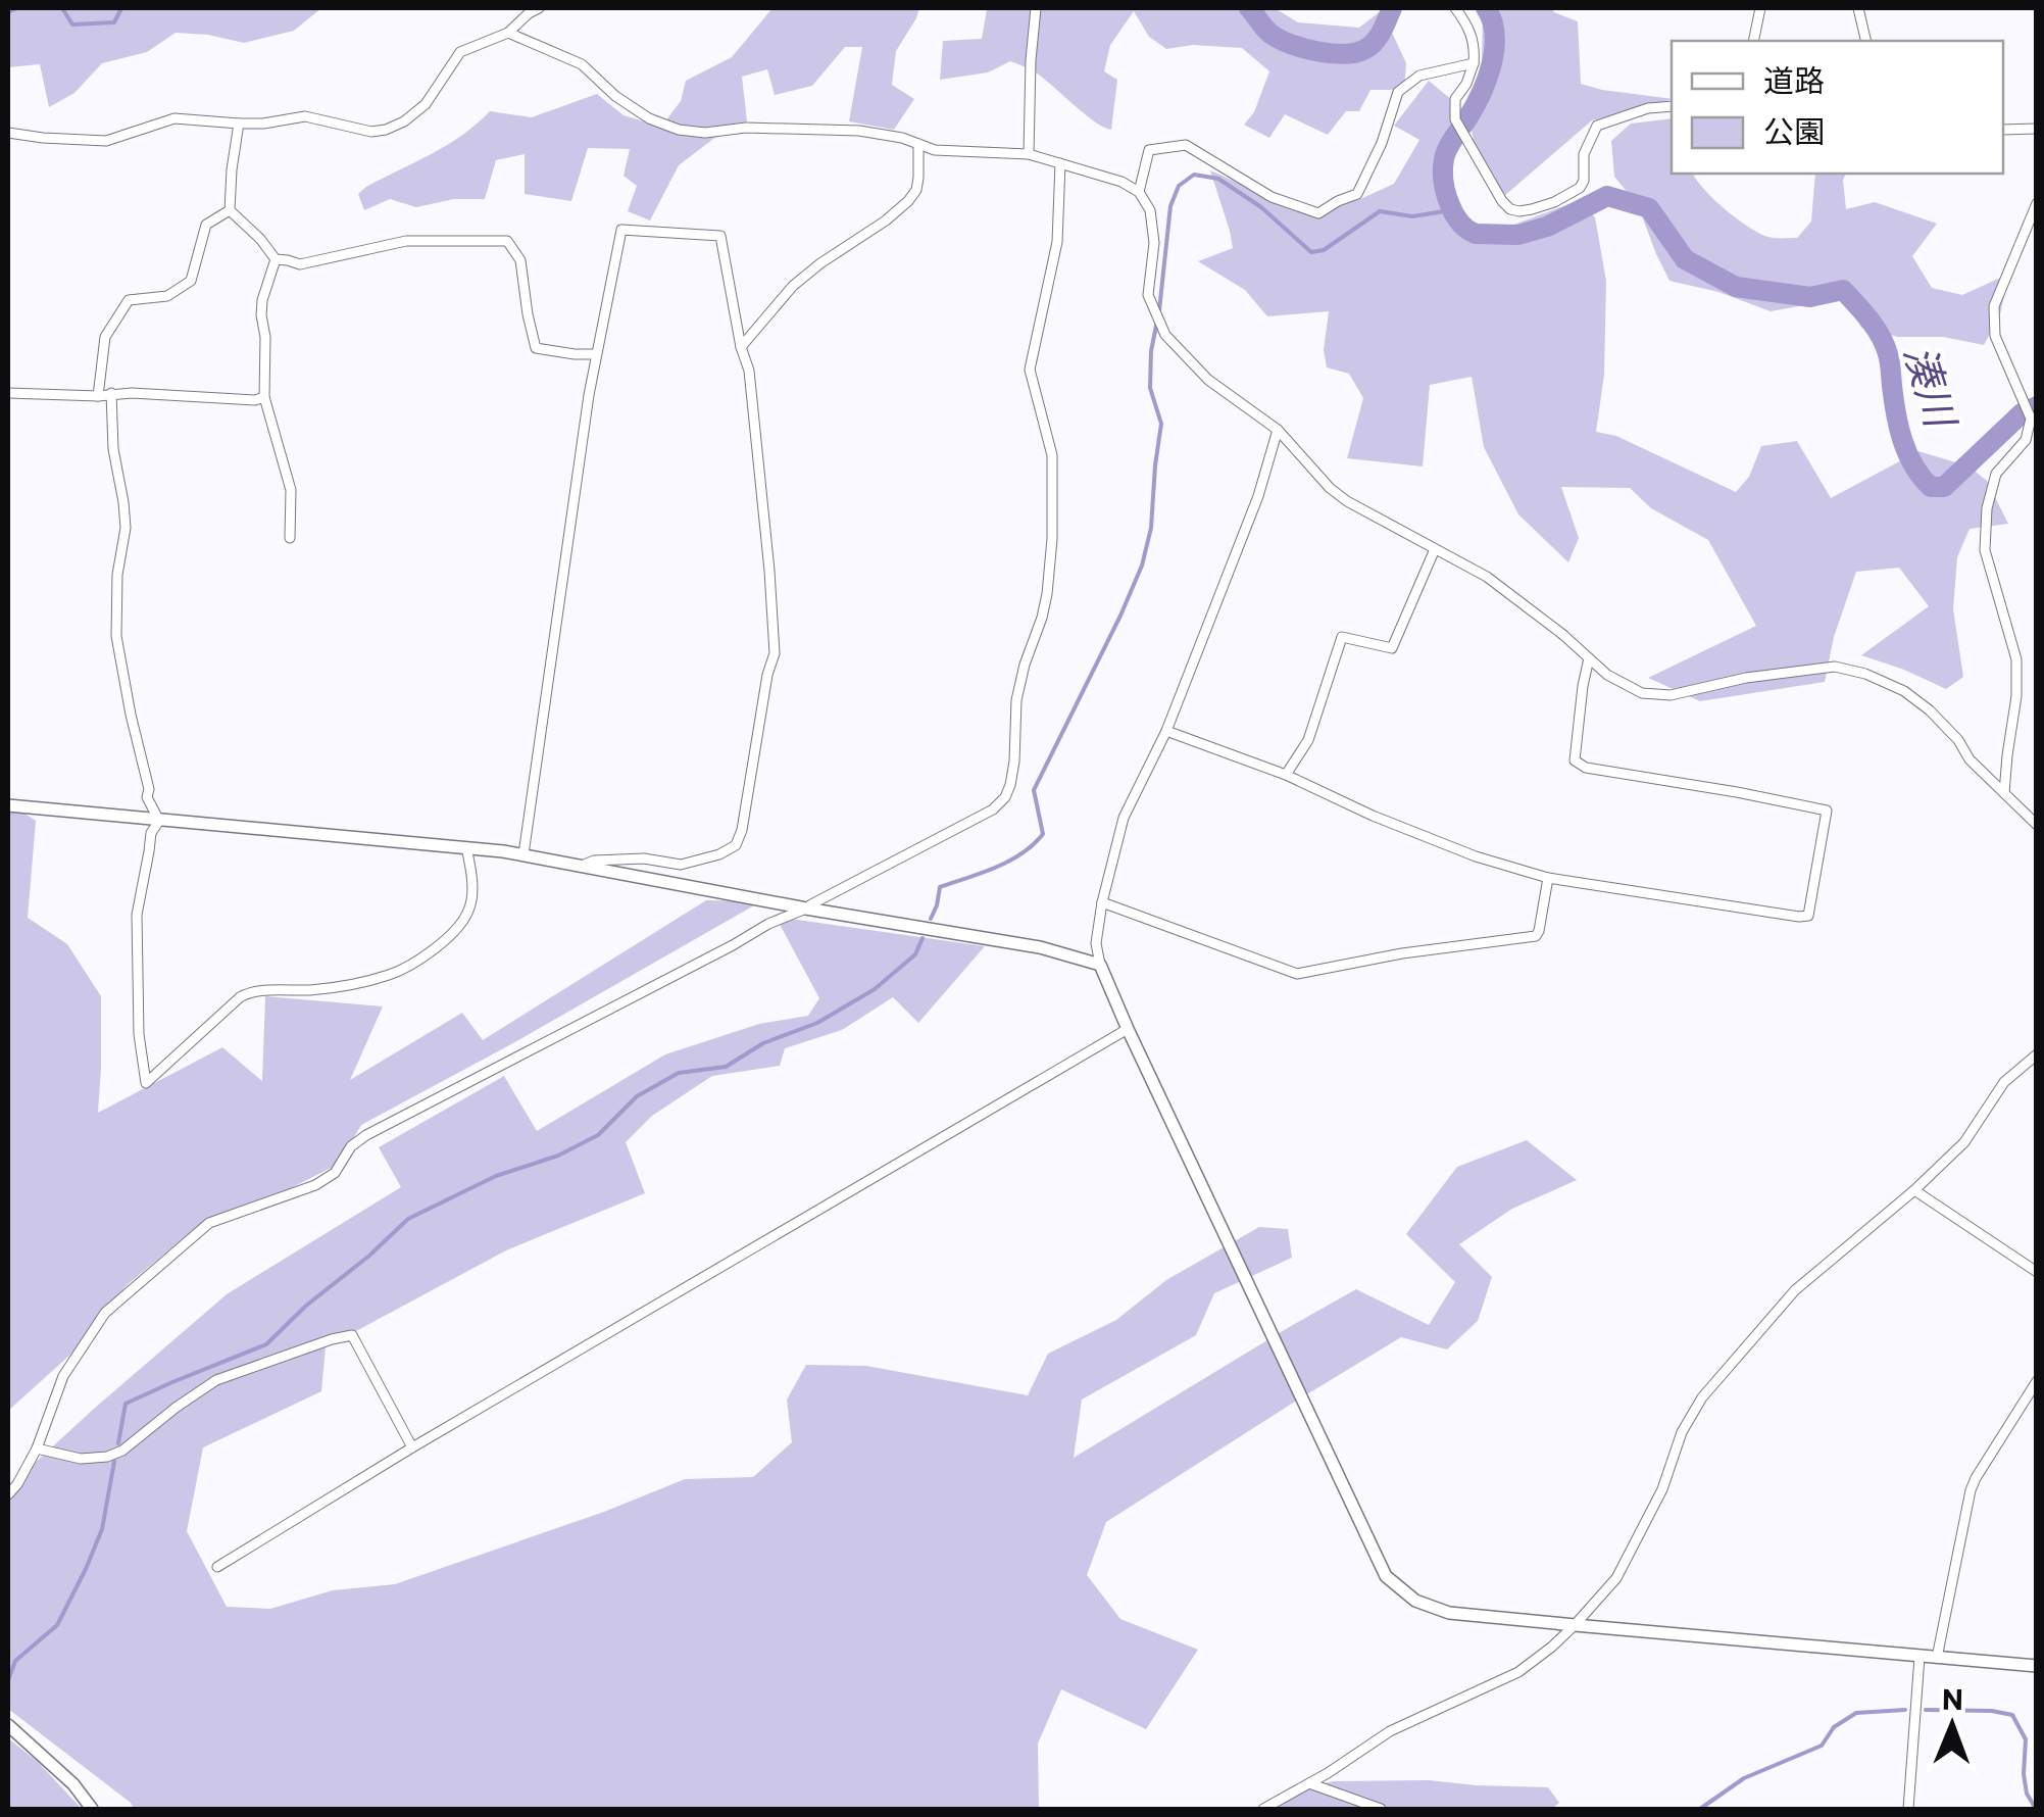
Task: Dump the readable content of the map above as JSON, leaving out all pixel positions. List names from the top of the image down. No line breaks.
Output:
{"water":["湊川"],"legend":["道路","公園"],"north":"top"}
